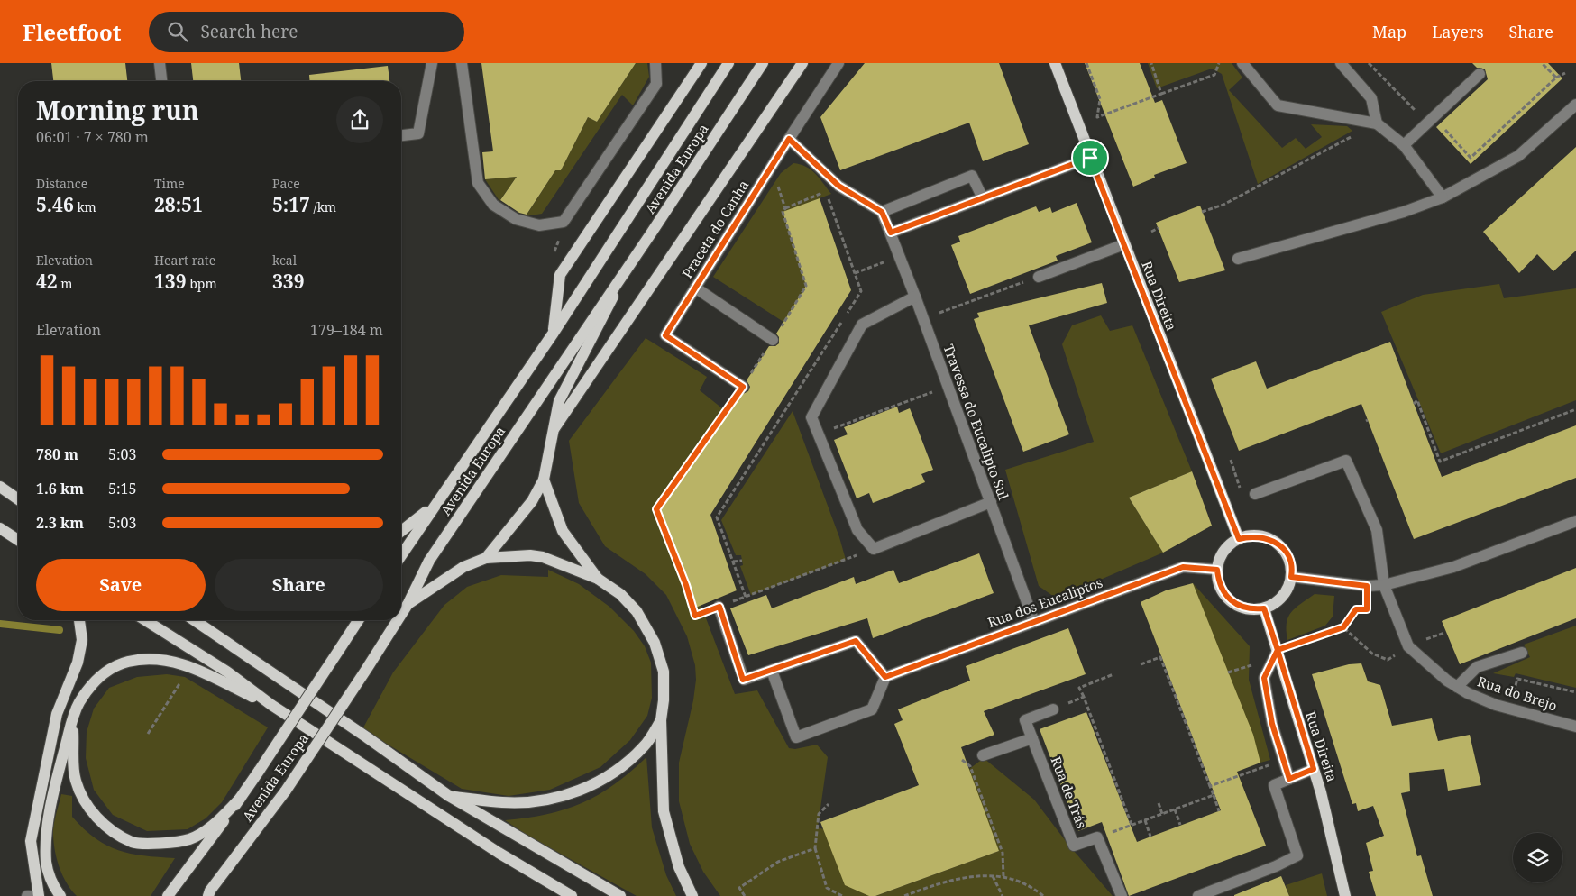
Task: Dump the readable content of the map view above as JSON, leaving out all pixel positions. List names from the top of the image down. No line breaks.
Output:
{"streets":{"main road":["Avenida Europa","Rua Direita"],"street":["Praceta do Canha","Travessa do Eucalipto Sul","Rua dos Eucaliptos","Rua do Brejo","Rua de Trás"]},"crossings":[["Rua Direita","Rua dos Eucaliptos"],["Travessa do Eucalipto Sul","Rua dos Eucaliptos"]],"page":{"header":"Fleetfoot","search":"Search here","nav":["Map","Layers","Share"],"heading":["Morning run","06:01 · 7 × 780 m"],"stats":[["Distance","5.46 km"],["Time","28:51"],["Pace","5:17 /km"],["Elevation","42 m"],["Heart rate","139 bpm"],["kcal","339"]],"chart":["Elevation","179–184 m"],"list":[{"name":"780 m","note":"5:03"},{"name":"1.6 km","note":"5:15"},{"name":"2.3 km","note":"5:03"}],"buttons":["Save","Share"]}}
